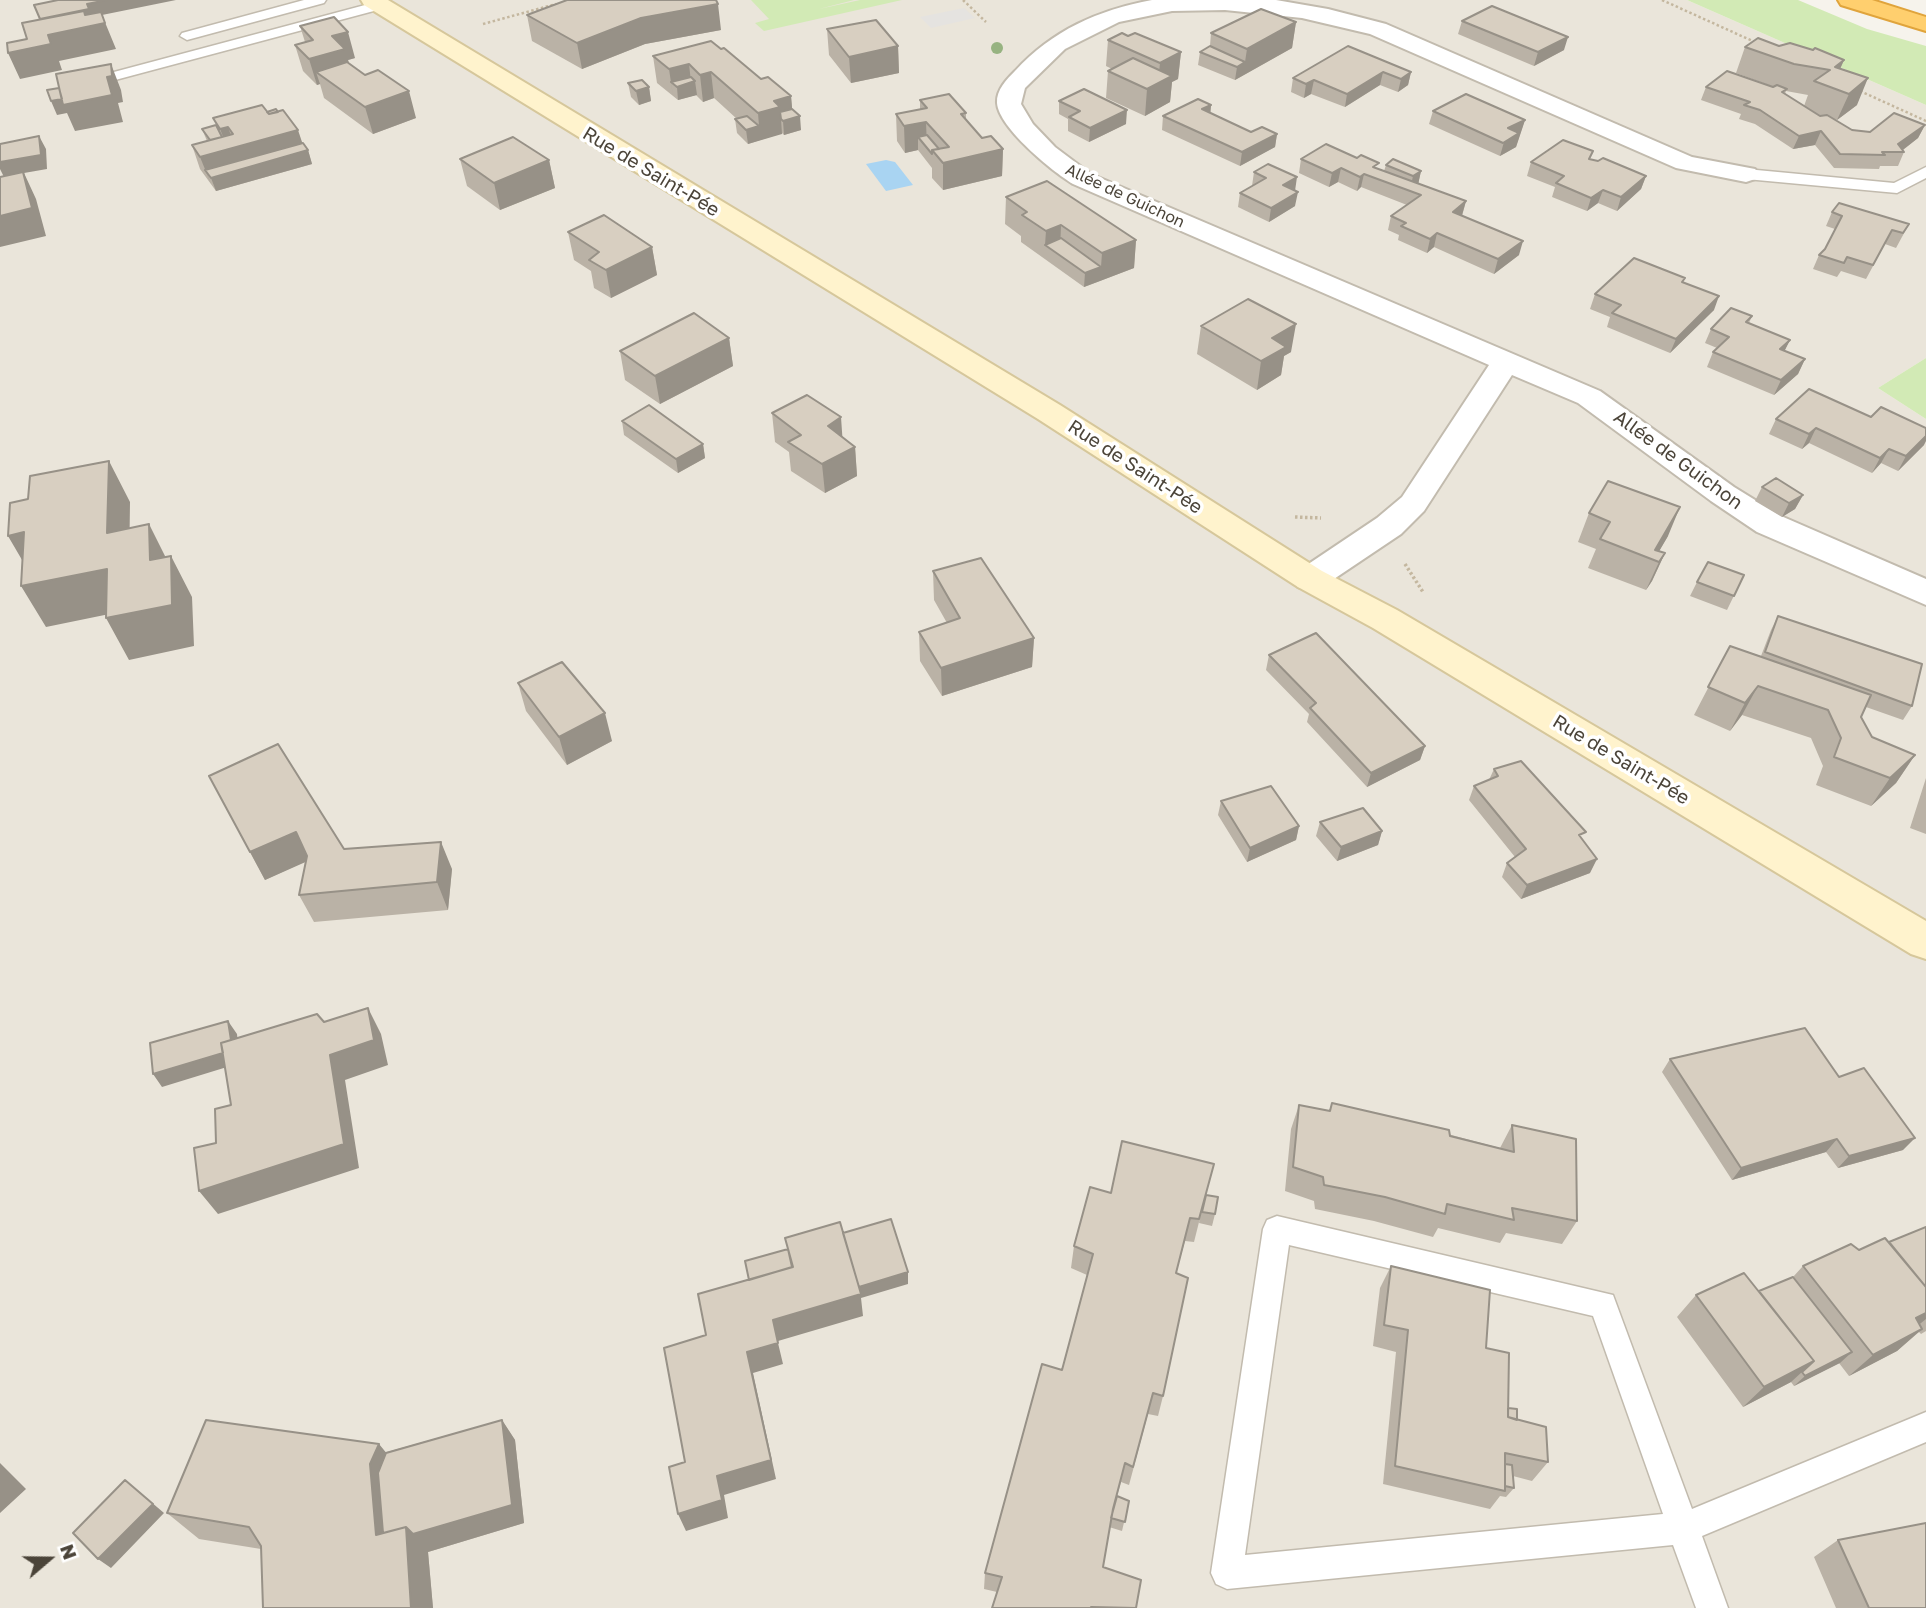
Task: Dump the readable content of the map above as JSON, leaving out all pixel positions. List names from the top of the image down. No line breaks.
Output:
{"streets":{"main road":["Rue de Saint-Pée"],"street":["Allée de Guichon"]},"north":"right"}
